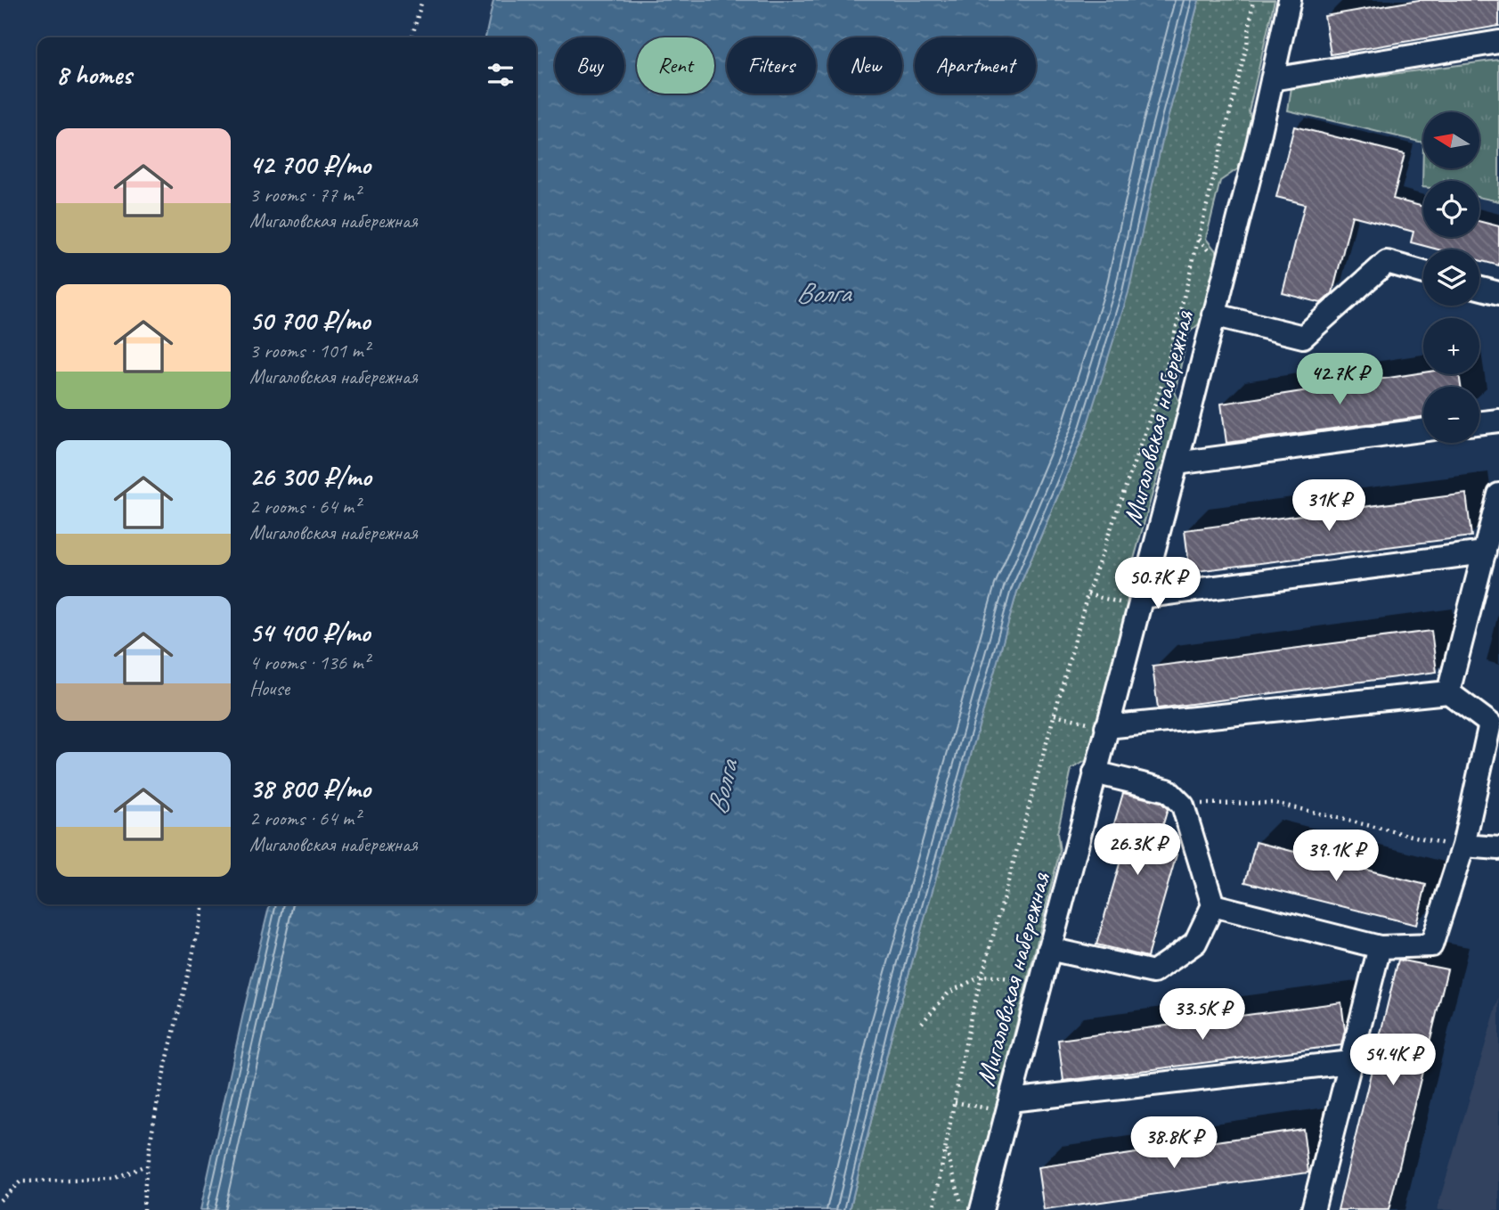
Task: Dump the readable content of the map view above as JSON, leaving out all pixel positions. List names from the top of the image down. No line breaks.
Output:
{"streets":{"street":["Мигаловская набережная"]},"water":["Волга"],"north":"left","page":{"chip":["Buy","Rent","Filters","New","Apartment"],"heading":"8 homes","map_buttons":["+","−"],"list":[{"name":"42 700 ₽/mo","note":"3 rooms · 77 m² · Мигаловская набережная"},{"name":"50 700 ₽/mo","note":"3 rooms · 101 m² · Мигаловская набережная"},{"name":"26 300 ₽/mo","note":"2 rooms · 64 m² · Мигаловская набережная"},{"name":"54 400 ₽/mo","note":"4 rooms · 136 m² · House"},{"name":"38 800 ₽/mo","note":"2 rooms · 64 m² · Мигаловская набережная"}],"price":["42.7K ₽","31K ₽","50.7K ₽","26.3K ₽","39.1K ₽","33.5K ₽","54.4K ₽","38.8K ₽"]}}
